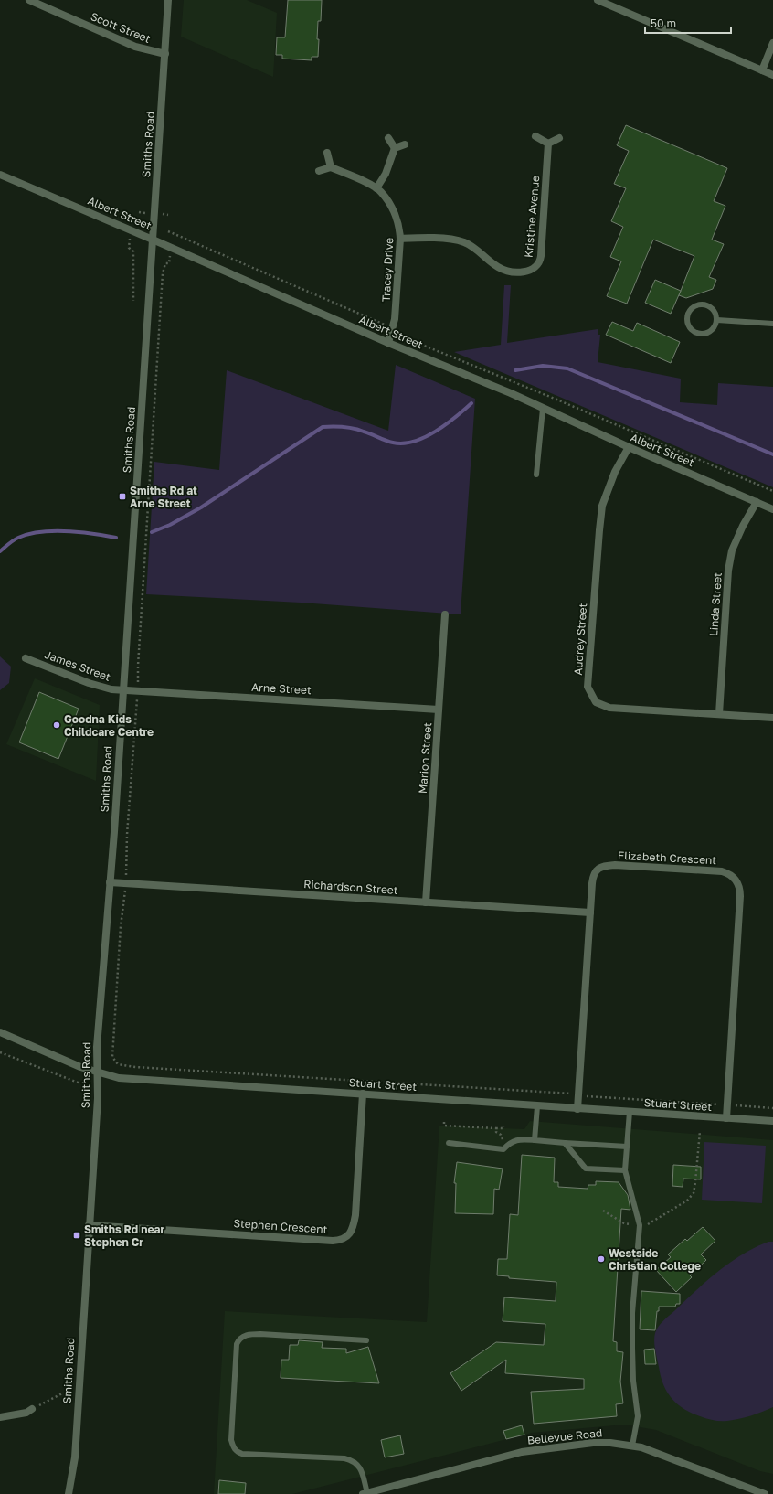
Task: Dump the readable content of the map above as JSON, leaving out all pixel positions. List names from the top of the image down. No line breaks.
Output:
{"streets":{"street":["Scott Street","Smiths Road","Albert Street","Kristine Avenue","Tracey Drive","Linda Street","Audrey Street","James Street","Arne Street","Marion Street","Elizabeth Crescent","Richardson Street","Stuart Street","Stephen Crescent","Bellevue Road"]},"crossings":[["Scott Street","Smiths Road"],["Smiths Road","Albert Street"],["Smiths Road","James Street"],["Smiths Road","Arne Street"],["Smiths Road","Richardson Street"],["Smiths Road","Stuart Street"],["Smiths Road","Stephen Crescent"],["Albert Street","Tracey Drive"],["Albert Street","Linda Street"],["Albert Street","Audrey Street"],["Kristine Avenue","Tracey Drive"],["Linda Street","Audrey Street"],["James Street","Arne Street"],["Arne Street","Marion Street"],["Marion Street","Richardson Street"],["Elizabeth Crescent","Richardson Street"],["Elizabeth Crescent","Stuart Street"],["Stuart Street","Stephen Crescent"]],"places":{"transit":["Smiths Rd at Arne Street","Smiths Rd near Stephen Cr"],"other":["Goodna Kids Childcare Centre","Westside Christian College"]},"scale_bar":"50 m"}
